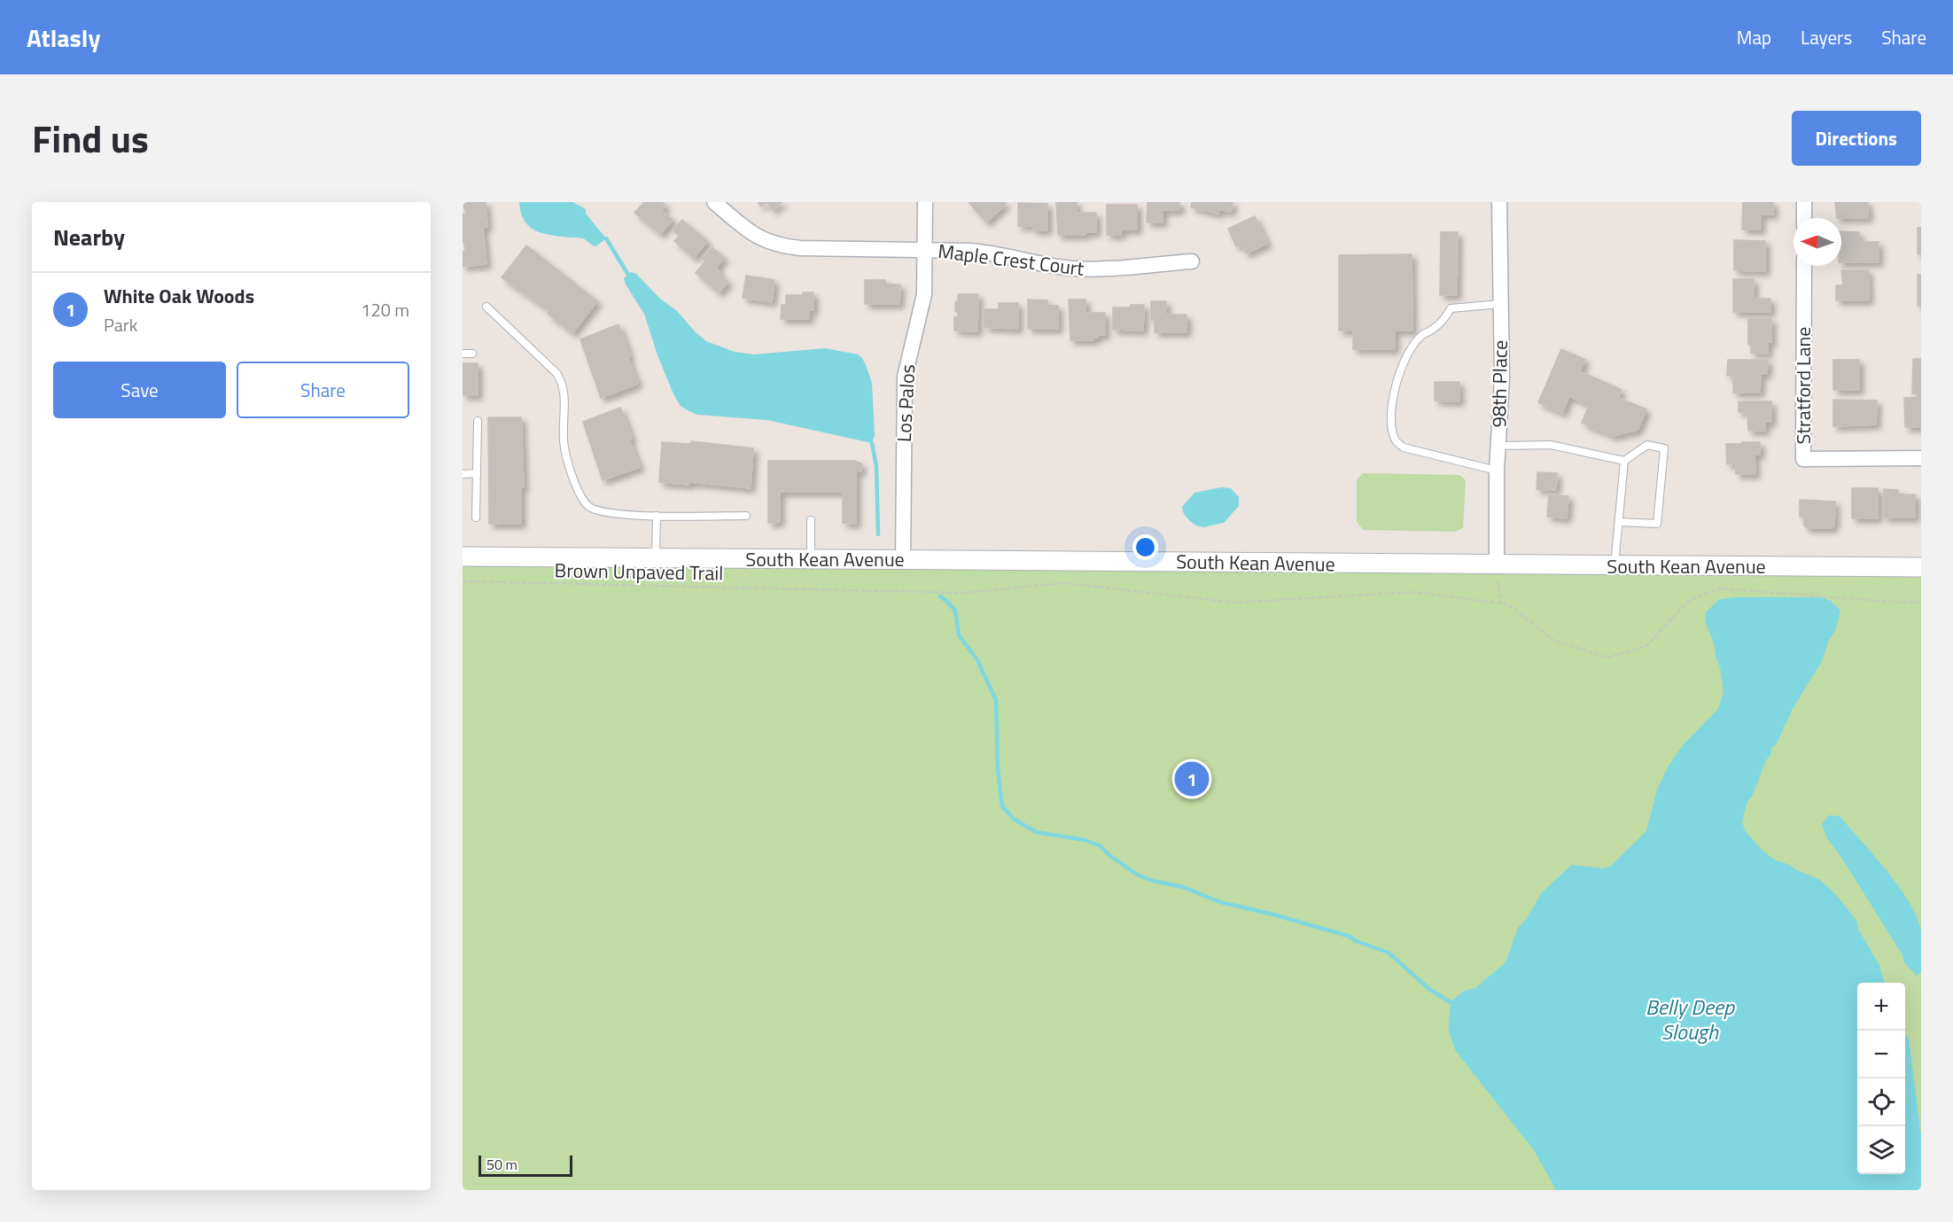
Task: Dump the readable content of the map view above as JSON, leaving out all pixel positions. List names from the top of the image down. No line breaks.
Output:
{"streets":{"street":["Maple Crest Court","98th Place","Stratford Lane","Los Palos","South Kean Avenue"],"path":["Brown Unpaved Trail"]},"crossings":[["Maple Crest Court","Los Palos"],["98th Place","South Kean Avenue"],["Los Palos","South Kean Avenue"]],"water":["Belly Deep Slough"],"scale_bar":"50 m","north":"left","page":{"header":"Atlasly","nav":["Map","Layers","Share"],"title":"Find us","buttons":["Directions",["Save","Share"]],"heading":"Nearby","list":[{"mark":"1","name":"White Oak Woods","note":"Park","value":"120 m"}],"pins":"1","map_buttons":["+","−"],"scale":"50 m"}}
